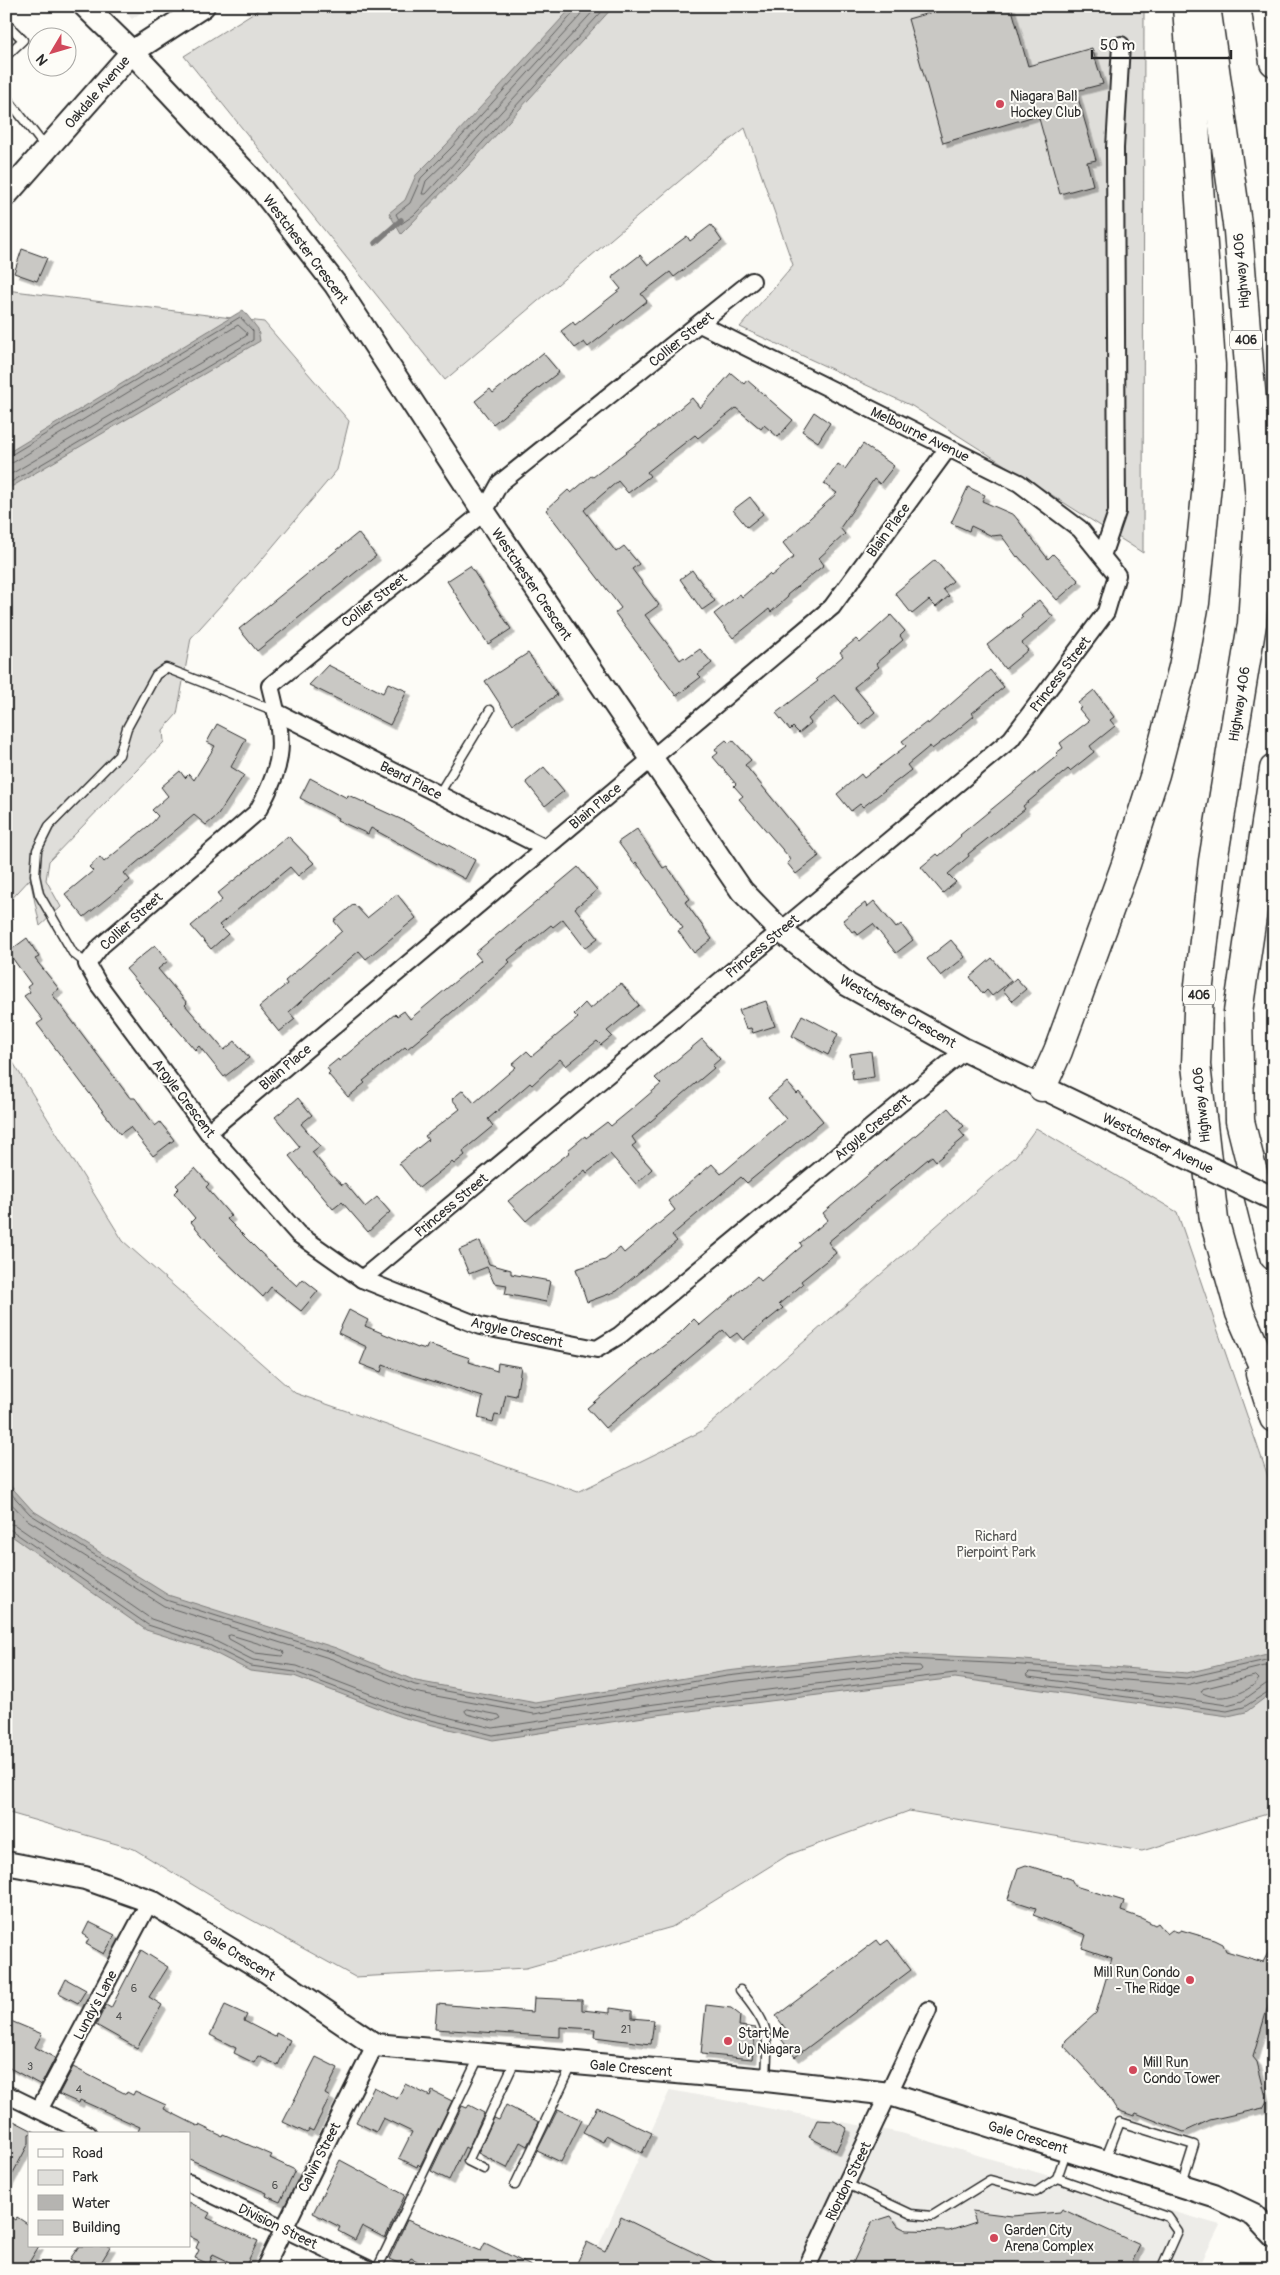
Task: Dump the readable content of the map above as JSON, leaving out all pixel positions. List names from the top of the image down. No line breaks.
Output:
{"streets":{"highway":["Highway 406","406"],"main road":["Oakdale Avenue","Westchester Crescent","Westchester Avenue","Gale Crescent"],"street":["Collier Street","Melbourne Avenue","Blain Place","Princess Street","Beard Place","Argyle Crescent","Lundy's Lane","Calvin Street","Riordon Street","Division Street"]},"crossings":[["Oakdale Avenue","Westchester Crescent"],["Westchester Crescent","Collier Street"],["Westchester Crescent","Blain Place"],["Westchester Crescent","Princess Street"],["Westchester Crescent","Argyle Crescent"],["Westchester Crescent","Westchester Avenue"],["Collier Street","Melbourne Avenue"],["Collier Street","Beard Place"],["Collier Street","Argyle Crescent"],["Melbourne Avenue","Blain Place"],["Melbourne Avenue","Princess Street"],["Blain Place","Beard Place"],["Blain Place","Argyle Crescent"],["Princess Street","Argyle Crescent"],["Gale Crescent","Lundy's Lane"],["Gale Crescent","Calvin Street"],["Gale Crescent","Riordon Street"],["Calvin Street","Division Street"]],"parks":["Richard Pierpoint Park"],"places":["Niagara Ball Hockey Club","Mill Run Condo - The Ridge","Start Me Up Niagara","Mill Run Condo Tower","Garden City Arena Complex"],"house_numbers":["6","4","21","3","4","6"],"legend":["Road","Park","Water","Building"],"scale_bar":"50 m","north":"bottom left"}
